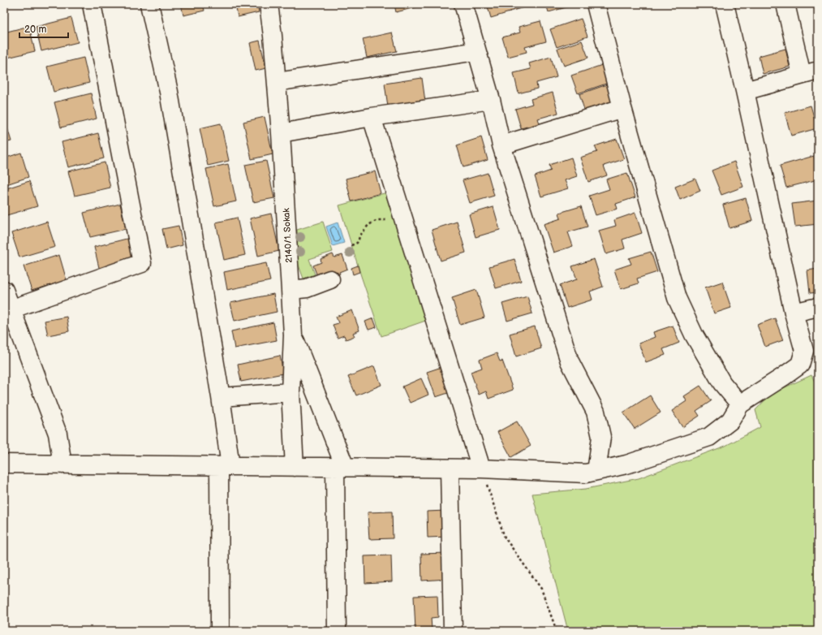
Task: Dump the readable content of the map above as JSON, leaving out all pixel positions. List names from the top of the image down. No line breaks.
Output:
{"streets":{"street":["2140/1. Sokak"]},"scale_bar":"20 m"}
